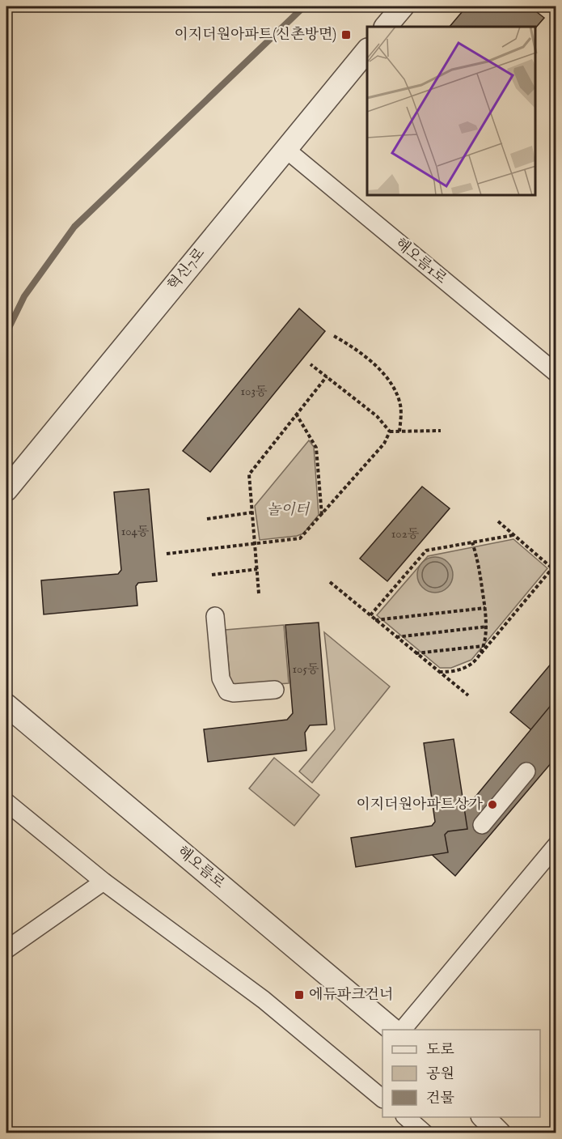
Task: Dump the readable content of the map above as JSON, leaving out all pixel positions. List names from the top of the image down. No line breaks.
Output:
{"streets":{"street":["해오름1로","혁신7로","해오름로"]},"crossings":[["해오름1로","혁신7로"]],"parks":["놀이터"],"places":{"transit":["이지더원아파트(신촌방면)","에듀파크건너"],"other":["이지더원아파트상가"]},"house_numbers":["103동","104동","102동","105동"],"legend":["도로","공원","건물"]}
